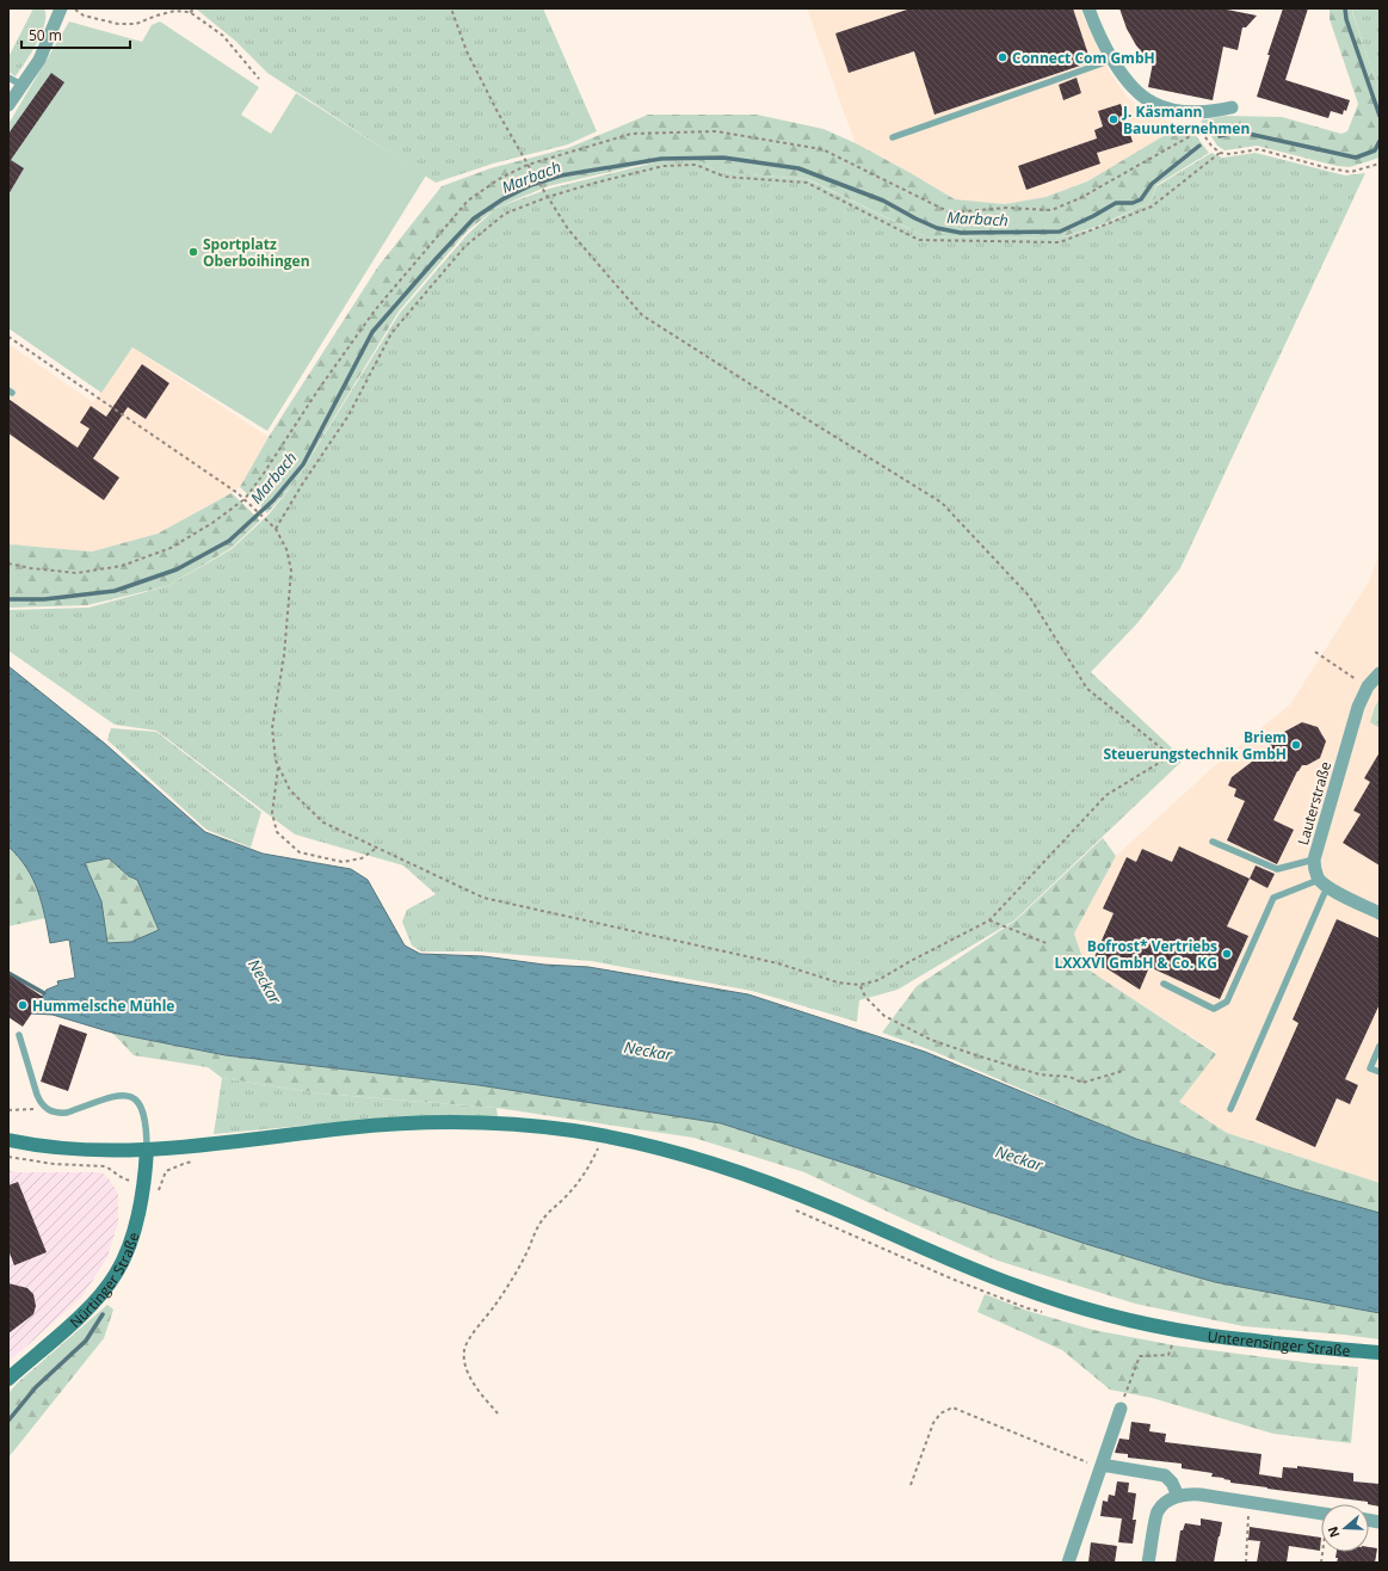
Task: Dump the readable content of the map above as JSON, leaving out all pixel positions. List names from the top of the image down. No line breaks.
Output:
{"streets":{"street":["Lauterstraße","Nürtinger Straße","Unterensinger Straße"]},"crossings":[["Nürtinger Straße","Unterensinger Straße"]],"water":["Marbach","Neckar"],"places":["Connect Com GmbH","J. Käsmann Bauunternehmen","Sportplatz Oberboihingen","Briem Steuerungstechnik GmbH","Bofrost* Vertriebs LXXXVI GmbH & Co. KG","Hummelsche Mühle"],"scale_bar":"50 m","north":"left"}
